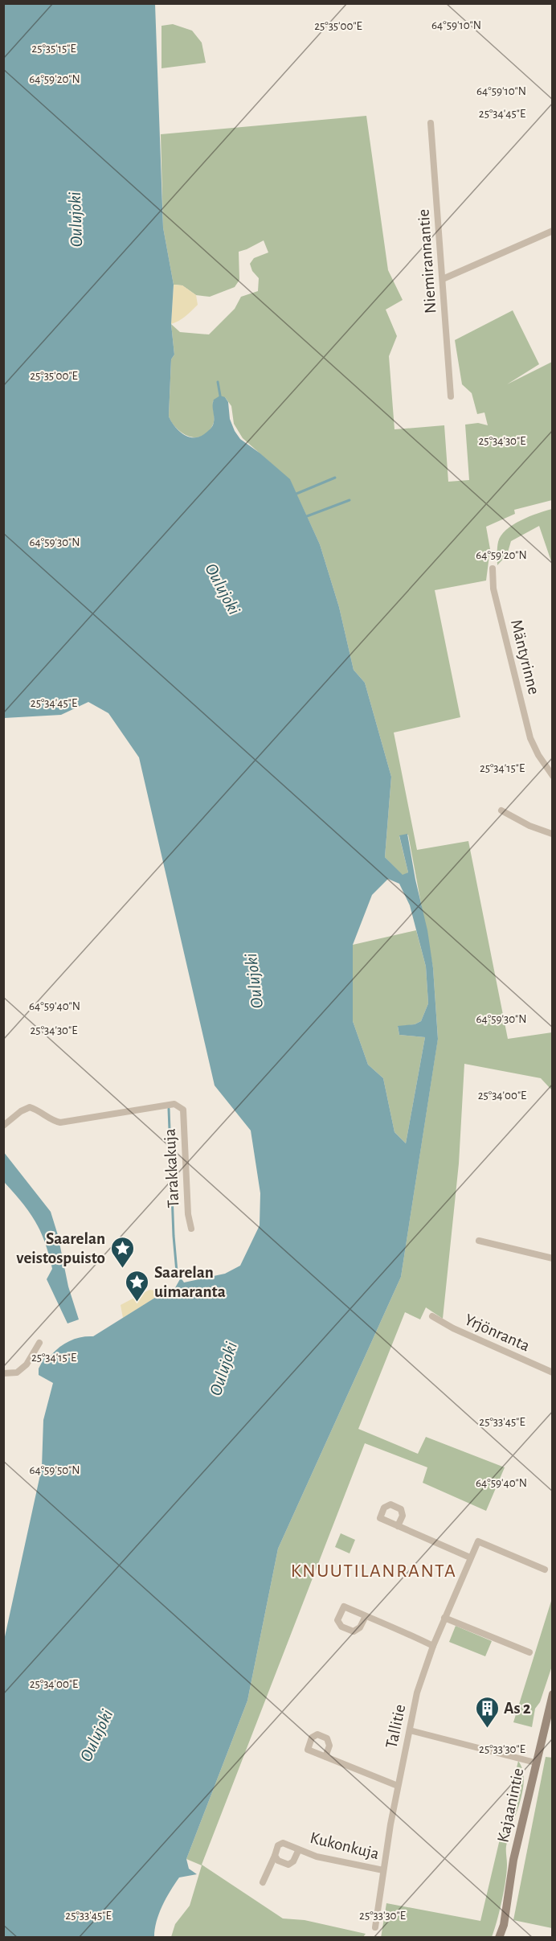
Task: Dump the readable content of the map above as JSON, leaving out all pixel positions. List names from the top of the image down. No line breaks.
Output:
{"streets":{"main road":["Kajaanintie"],"street":["Niemirannantie","Mäntyrinne","Tarakkakuja","Yrjönranta","Tallitie","Kukonkuja"]},"crossings":[["Tallitie","Kukonkuja"]],"districts":["KNUUTILANRANTA"],"water":["Oulujoki"],"places":{"place":["Saarelan veistospuisto","Saarelan uimaranta"],"building":["As 2"]},"coordinates":["64°59'10\"N","25°35'00\"E","25°35'15\"E","64°59'20\"N","25°34'45\"E","25°34'30\"E","64°59'30\"N","25°34'15\"E","64°59'40\"N","25°34'00\"E","25°33'45\"E","64°59'50\"N","25°33'30\"E"]}
